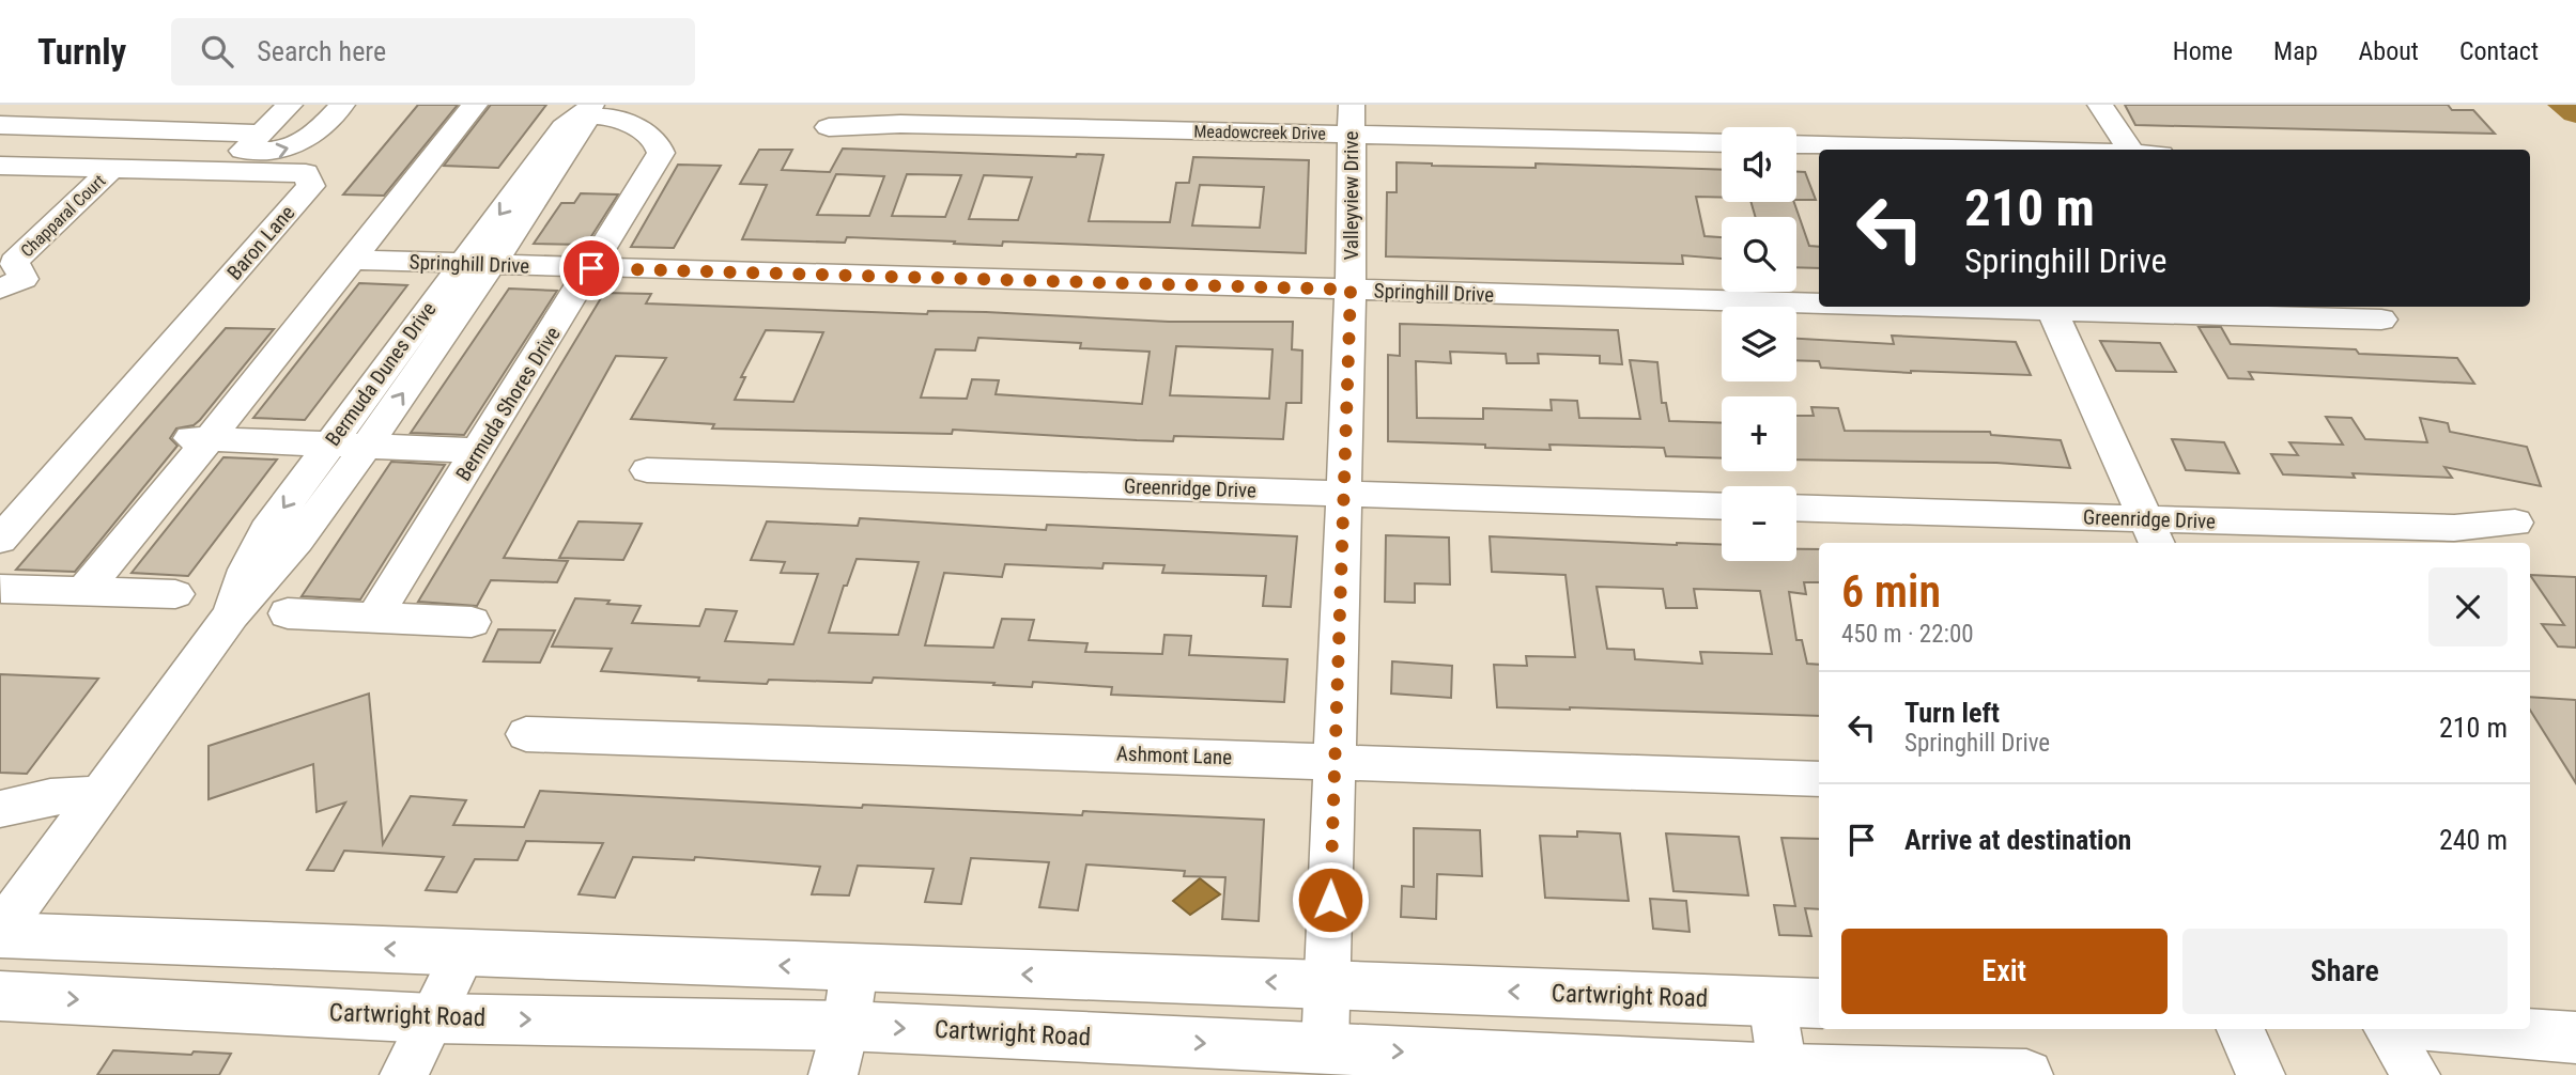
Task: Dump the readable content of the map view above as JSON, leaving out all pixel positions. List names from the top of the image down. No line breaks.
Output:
{"streets":{"main road":["Cartwright Road"],"street":["Meadowcreek Drive","Valleyview Drive","Chapparal Court","Baron Lane","Springhill Drive","Bermuda Dunes Drive","Bermuda Shores Drive","Greenridge Drive","Ashmont Lane"]},"crossings":[["Meadowcreek Drive","Valleyview Drive"],["Valleyview Drive","Springhill Drive"],["Valleyview Drive","Greenridge Drive"],["Valleyview Drive","Ashmont Lane"],["Valleyview Drive","Cartwright Road"],["Chapparal Court","Baron Lane"],["Springhill Drive","Bermuda Dunes Drive"],["Springhill Drive","Bermuda Shores Drive"],["Bermuda Dunes Drive","Bermuda Shores Drive"],["Bermuda Dunes Drive","Cartwright Road"]],"page":{"header":"Turnly","search":"Search here","nav":["Home","Map","About","Contact"],"map_buttons":["+","−"],"turn":["210 m","Springhill Drive"],"heading":["6 min","450 m · 22:00"],"list":[{"name":"Turn left","note":"Springhill Drive","value":"210 m"},{"name":"Arrive at destination","value":"240 m"}],"buttons":["Exit","Share"]}}
